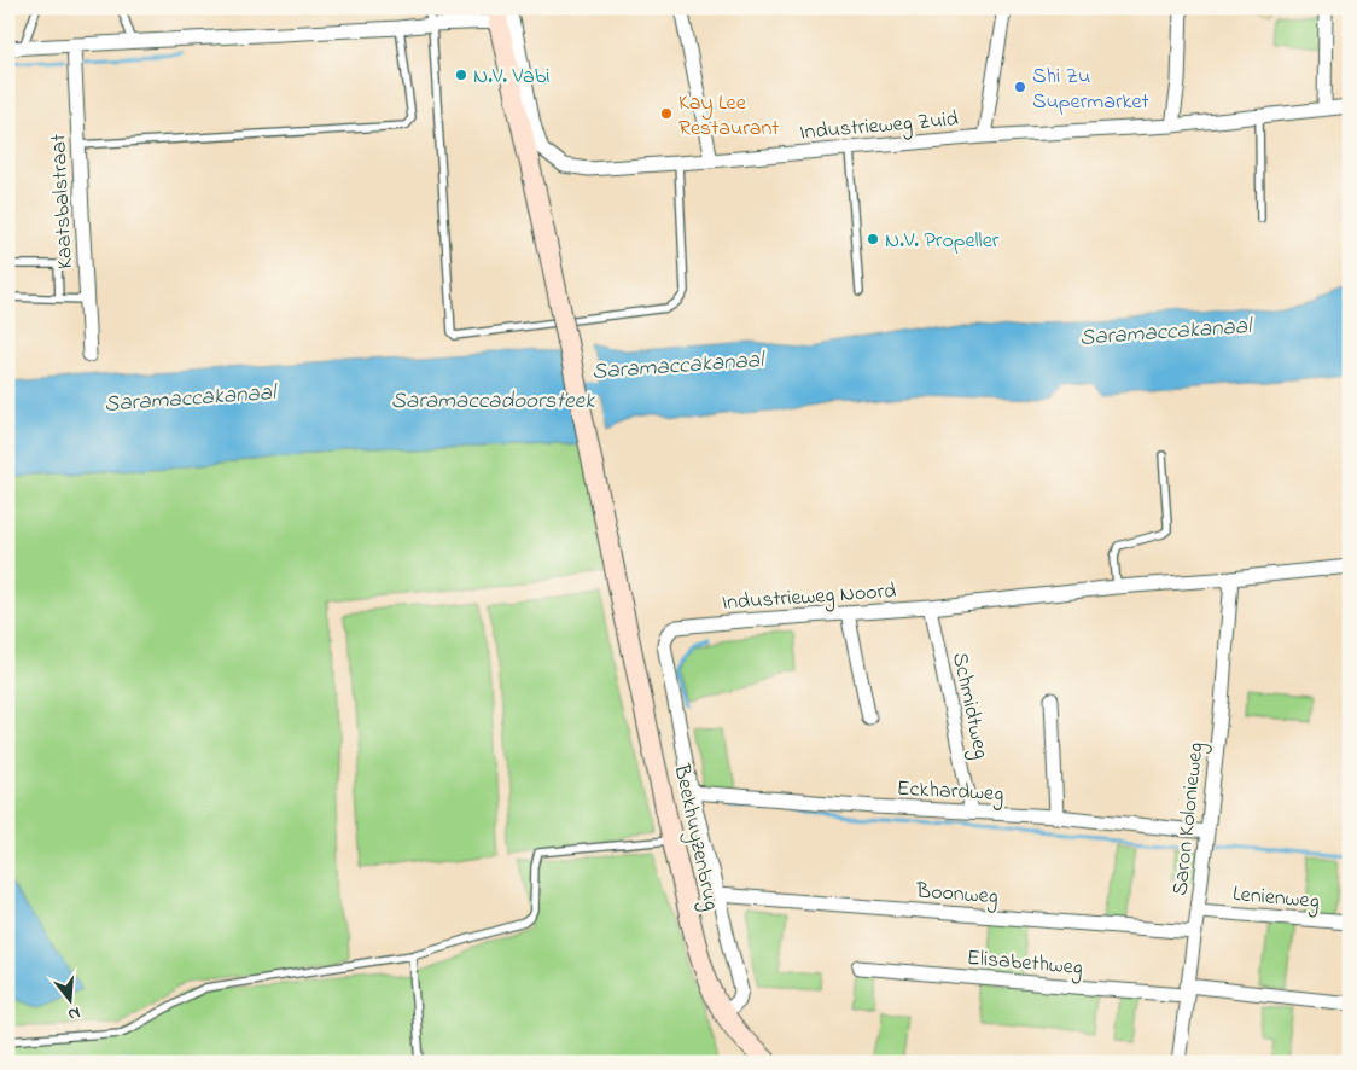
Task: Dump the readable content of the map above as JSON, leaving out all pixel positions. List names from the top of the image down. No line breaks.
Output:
{"streets":{"street":["Industrieweg Zuid","Kaatsbalstraat","Industrieweg Noord","Schmidtweg","Eckhardweg","Saron Kolonieweg","Beekhuyzenbrug","Boonweg","Lenienweg","Elisabethweg"]},"crossings":[["Industrieweg Zuid","Beekhuyzenbrug"],["Industrieweg Noord","Schmidtweg"],["Industrieweg Noord","Eckhardweg"],["Industrieweg Noord","Saron Kolonieweg"],["Industrieweg Noord","Beekhuyzenbrug"],["Industrieweg Noord","Boonweg"],["Schmidtweg","Eckhardweg"],["Eckhardweg","Saron Kolonieweg"],["Saron Kolonieweg","Boonweg"],["Saron Kolonieweg","Lenienweg"],["Saron Kolonieweg","Elisabethweg"]],"water":["Saramaccakanaal","Saramaccadoorsteek"],"places":["N.V. Vabi","Shi Zu Supermarket","Kay Lee Restaurant","N.V. Propeller"],"north":"bottom"}
